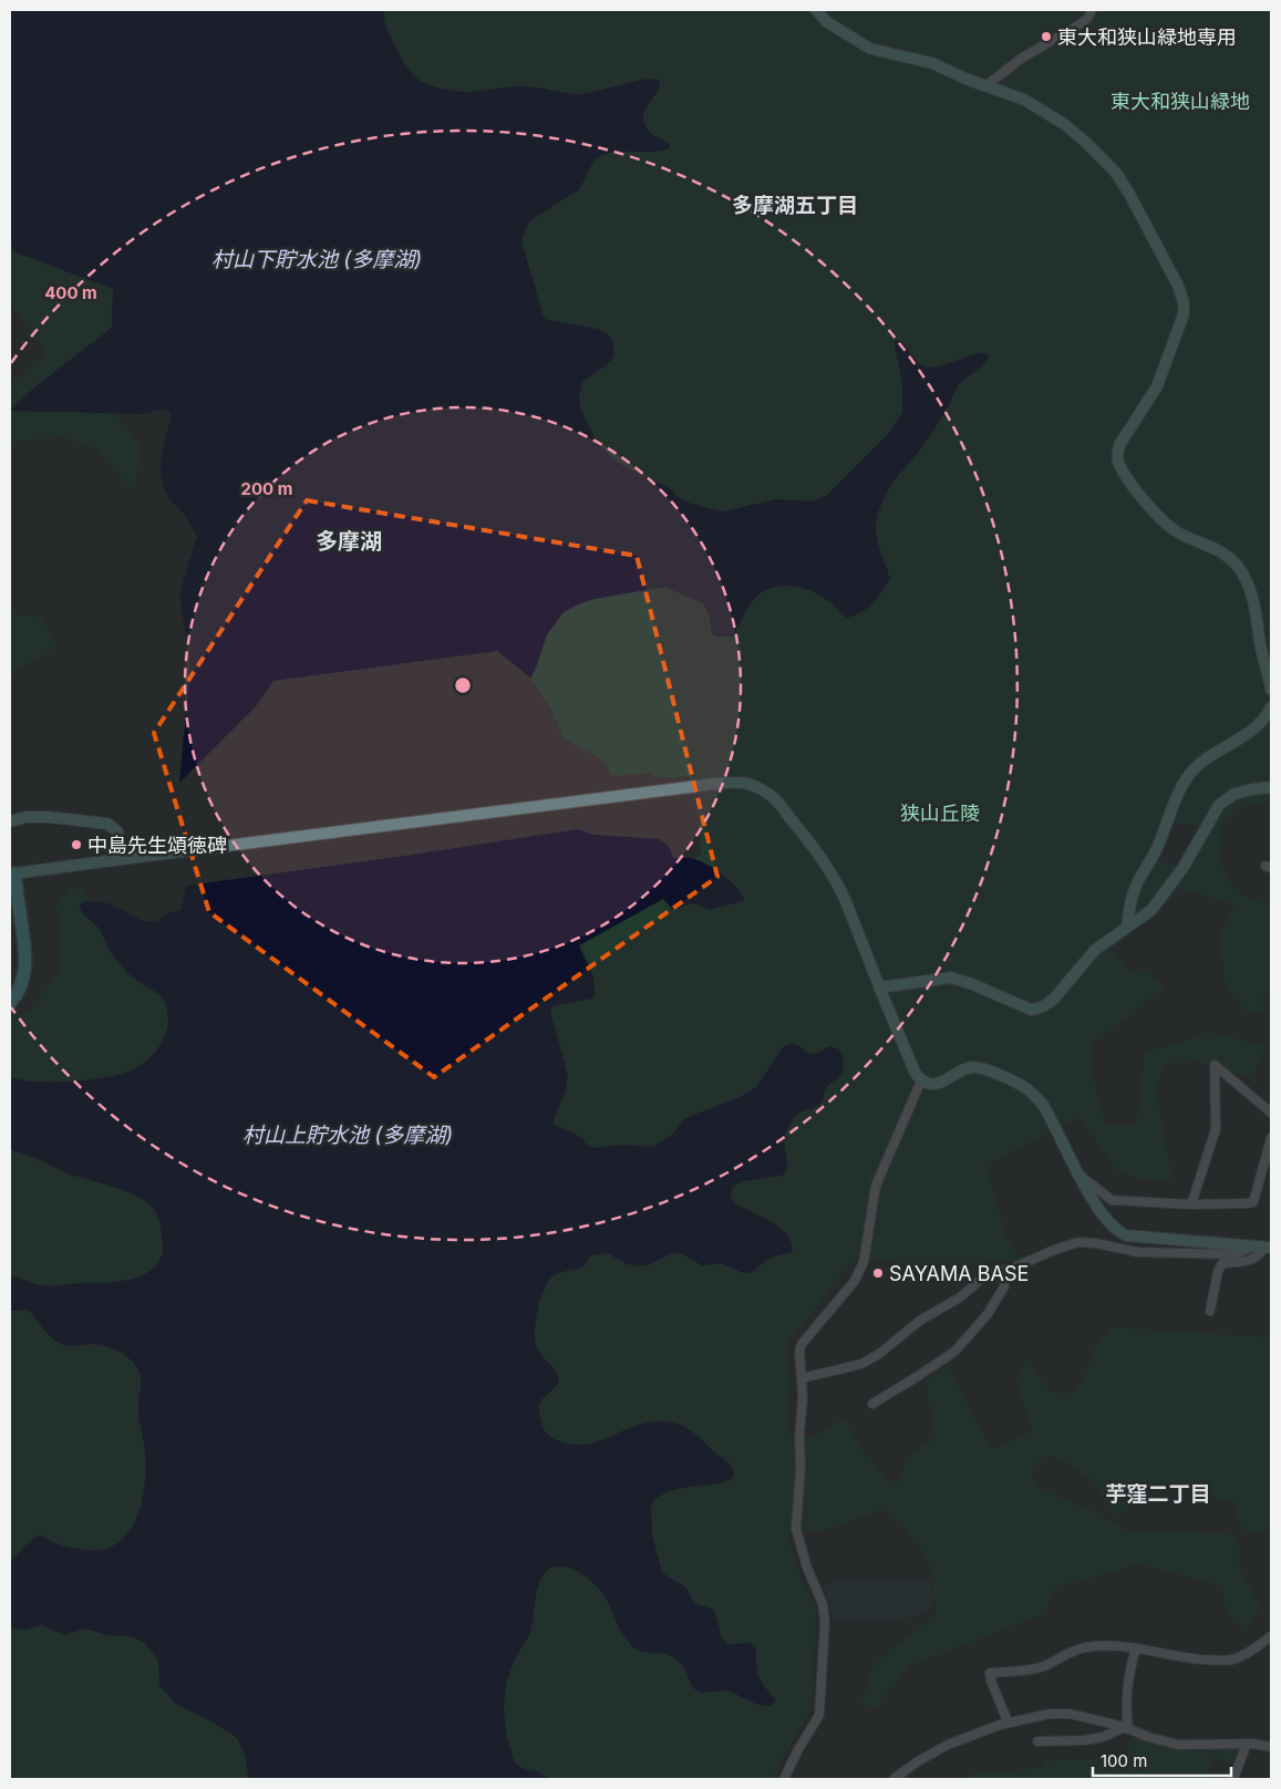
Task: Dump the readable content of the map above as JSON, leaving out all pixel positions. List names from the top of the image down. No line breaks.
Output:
{"districts":["多摩湖五丁目","多摩湖","芋窪二丁目"],"water":["村山下貯水池 (多摩湖)","村山上貯水池 (多摩湖)"],"parks":["東大和狭山緑地","狭山丘陵"],"places":["東大和狭山緑地専用","中島先生頌徳碑","SAYAMA BASE"],"scale_bar":"100 m","rings":["400 m","200 m"]}
